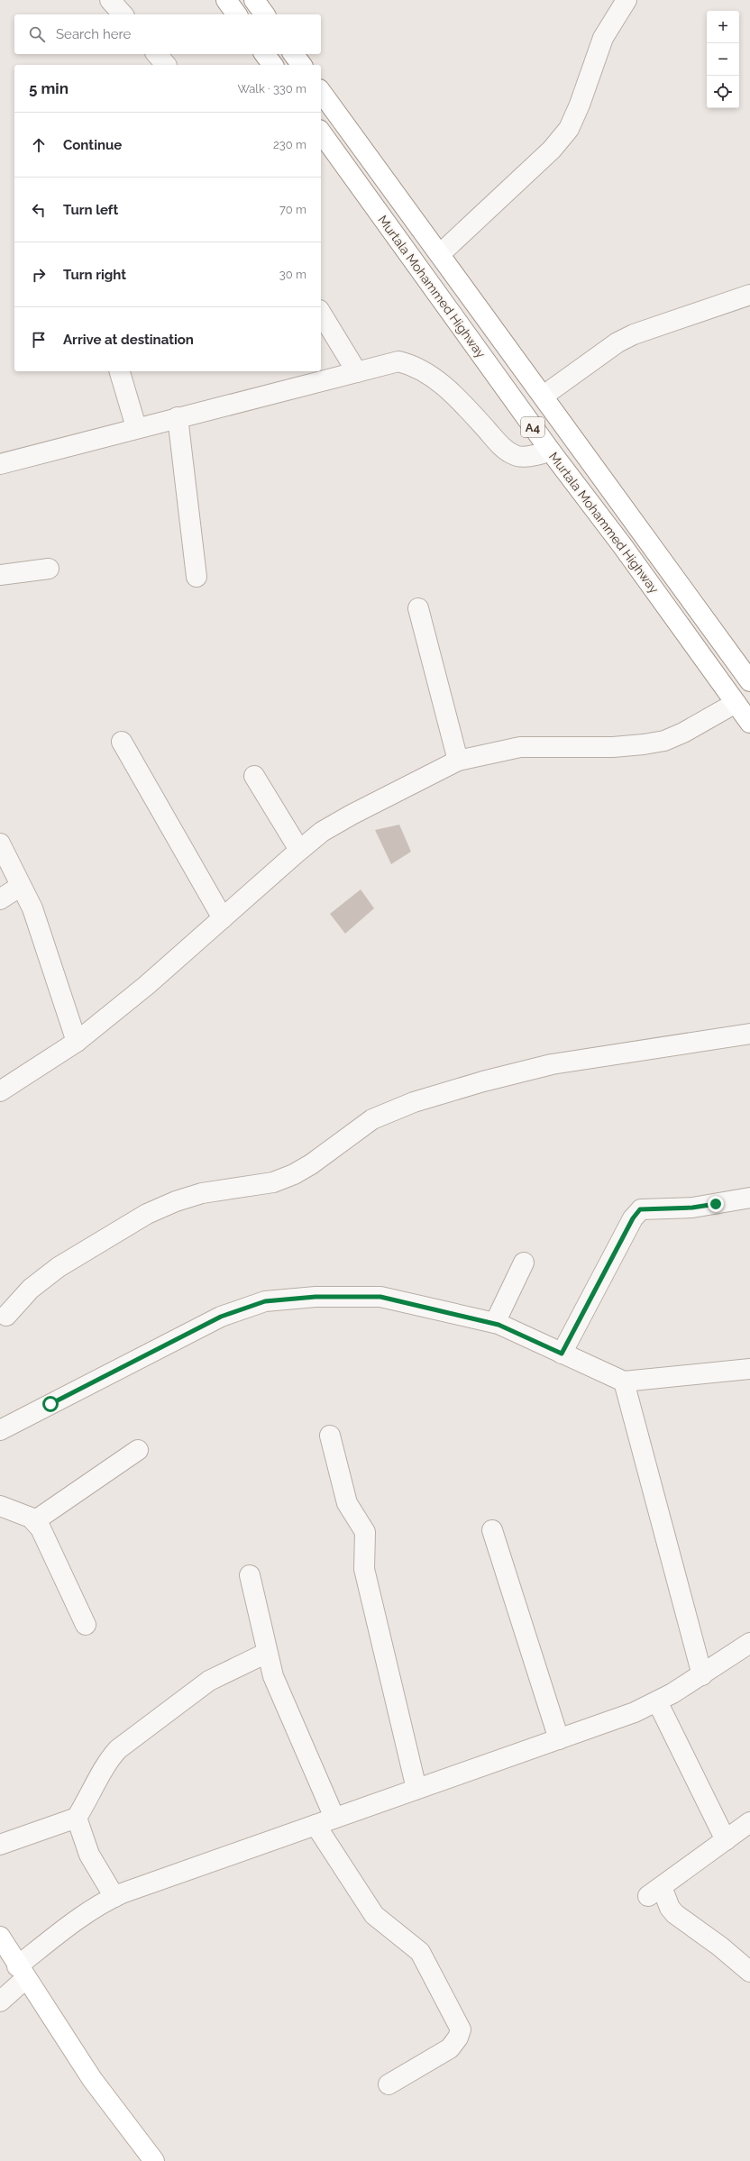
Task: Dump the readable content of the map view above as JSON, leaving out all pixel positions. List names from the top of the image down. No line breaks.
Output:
{"streets":{"main road":["Murtala Mohammed Highway","A4"]},"page":{"map_buttons":["+","−"],"search":"Search here","heading":["5 min","Walk · 330 m"],"list":[["Continue","230 m"],["Turn left","70 m"],["Turn right","30 m"],"Arrive at destination"]}}
